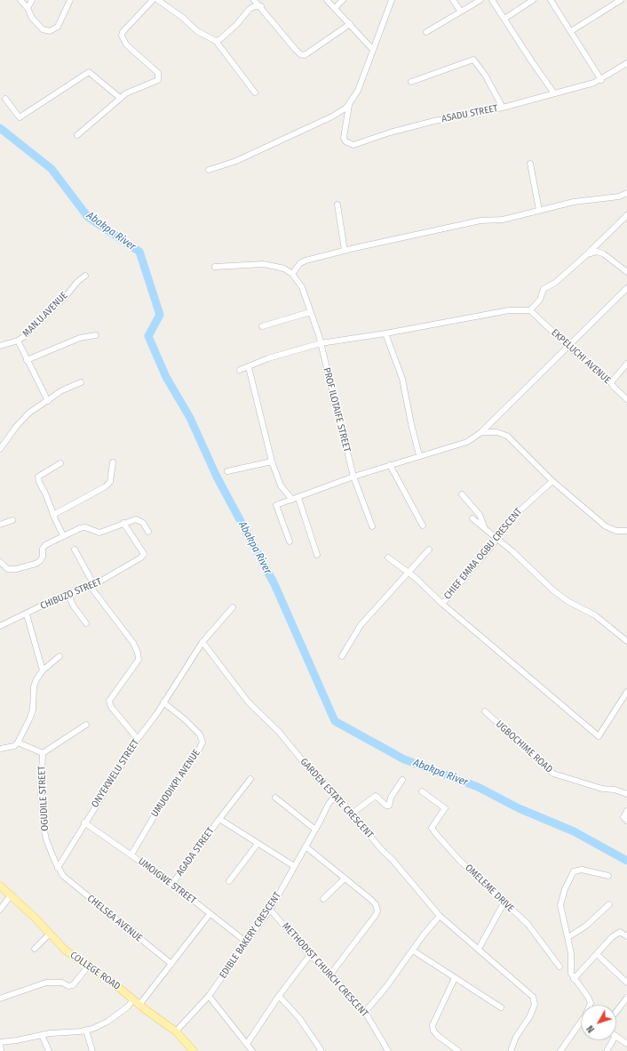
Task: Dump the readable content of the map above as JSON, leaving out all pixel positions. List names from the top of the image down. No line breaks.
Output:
{"streets":{"main road":["COLLEGE ROAD"],"street":["ASADU STREET","MAN.U.AVENUE","EKPELUCHI AVENUE","PROF ILOTAIFE STREET","CHIEF EMMA OGBU CRESCENT","CHIBUZO STREET","UGBOCHIME ROAD","ONYEKWELU STREET","UMUODIKPI AVENUE","OGUDILE STREET","GARDEN ESTATE CRESCENT","AGADA STREET","UMOIGWE STREET","OMELEME DRIVE","CHELSEA AVENUE","EDIBLE BAKERY CRESCENT","METHODIST CHURCH CRESCENT"]},"crossings":[["ONYEKWELU STREET","UMUODIKPI AVENUE"],["ONYEKWELU STREET","OGUDILE STREET"],["ONYEKWELU STREET","GARDEN ESTATE CRESCENT"],["ONYEKWELU STREET","UMOIGWE STREET"],["ONYEKWELU STREET","CHELSEA AVENUE"],["UMUODIKPI AVENUE","UMOIGWE STREET"],["OGUDILE STREET","CHELSEA AVENUE"],["GARDEN ESTATE CRESCENT","EDIBLE BAKERY CRESCENT"],["AGADA STREET","UMOIGWE STREET"],["UMOIGWE STREET","EDIBLE BAKERY CRESCENT"],["EDIBLE BAKERY CRESCENT","METHODIST CHURCH CRESCENT"],["EDIBLE BAKERY CRESCENT","COLLEGE ROAD"]],"water":["Abakpa River"],"north":"bottom left"}
